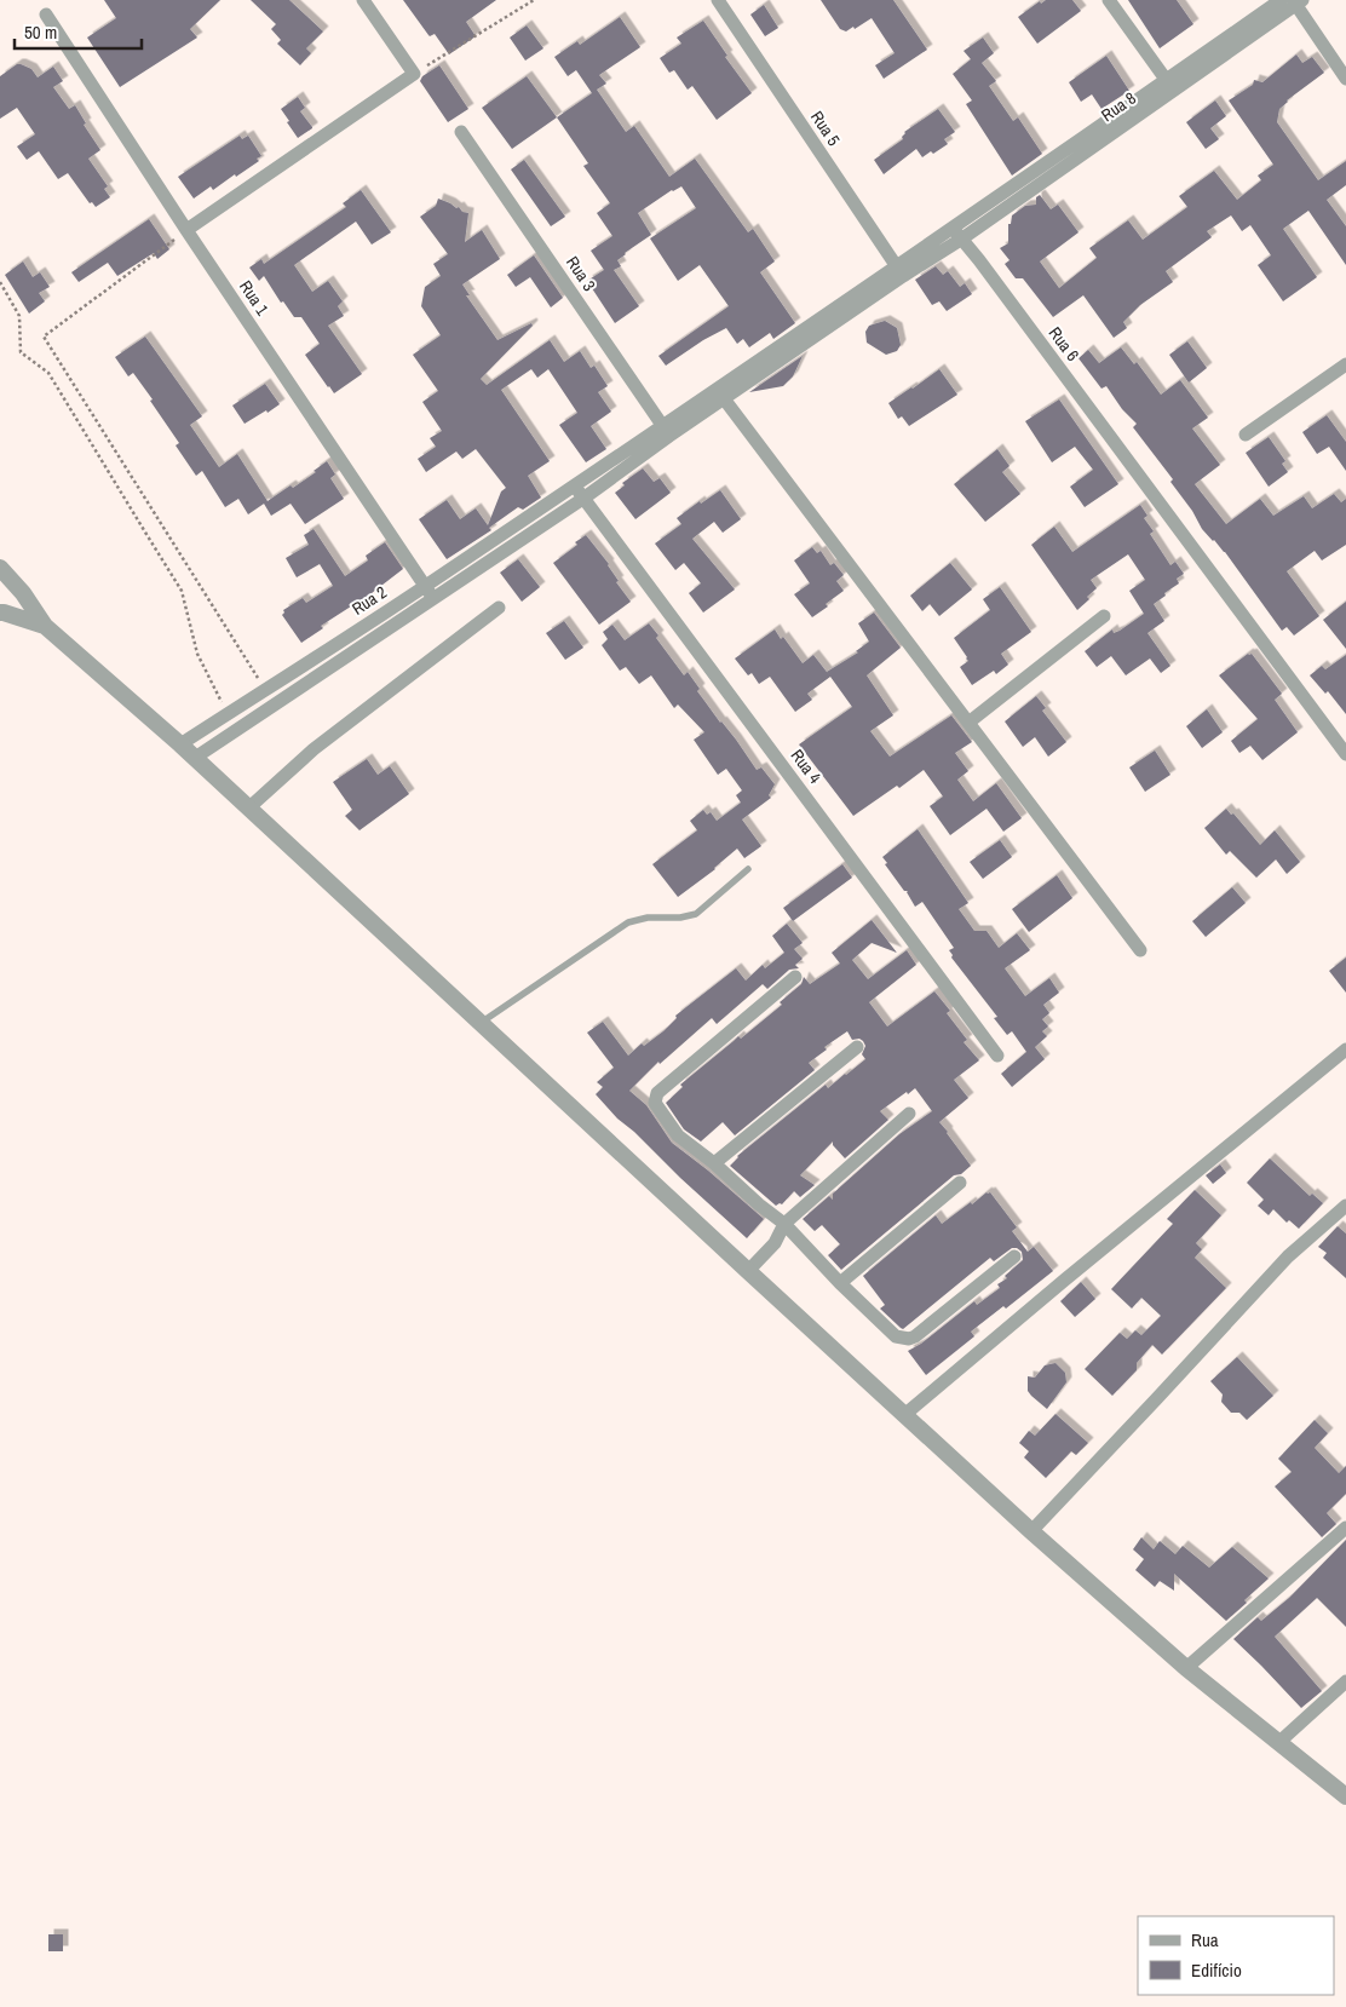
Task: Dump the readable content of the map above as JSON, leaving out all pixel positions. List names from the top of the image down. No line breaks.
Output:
{"streets":{"street":["Rua 8","Rua 5","Rua 3","Rua 1","Rua 6","Rua 2","Rua 4"]},"crossings":[["Rua 8","Rua 6"],["Rua 1","Rua 2"],["Rua 2","Rua 4"]],"legend":["Rua","Edifício"],"scale_bar":"50 m"}
